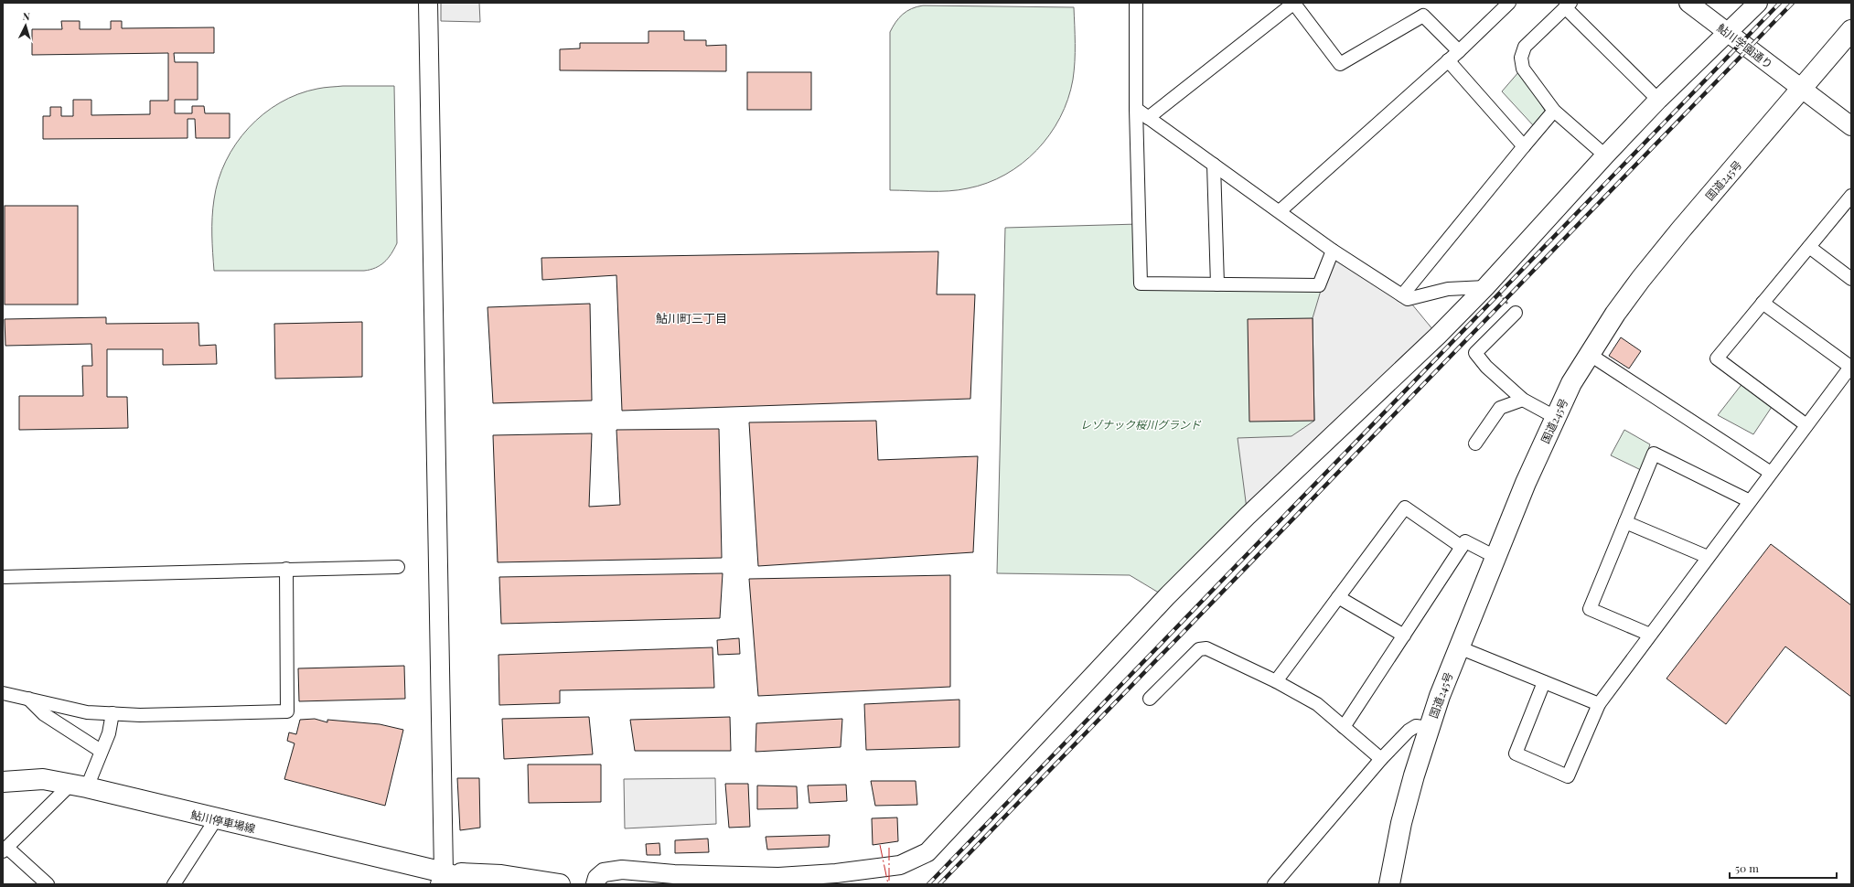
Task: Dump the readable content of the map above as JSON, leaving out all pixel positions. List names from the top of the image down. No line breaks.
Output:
{"streets":{"main road":["国道245号","鮎川停車場線"],"street":["鮎川学園通り"]},"crossings":[["鮎川学園通り","国道245号"]],"districts":["鮎川町三丁目"],"parks":["レゾナック桜川グランド"],"scale_bar":"50 m","north":"top"}
